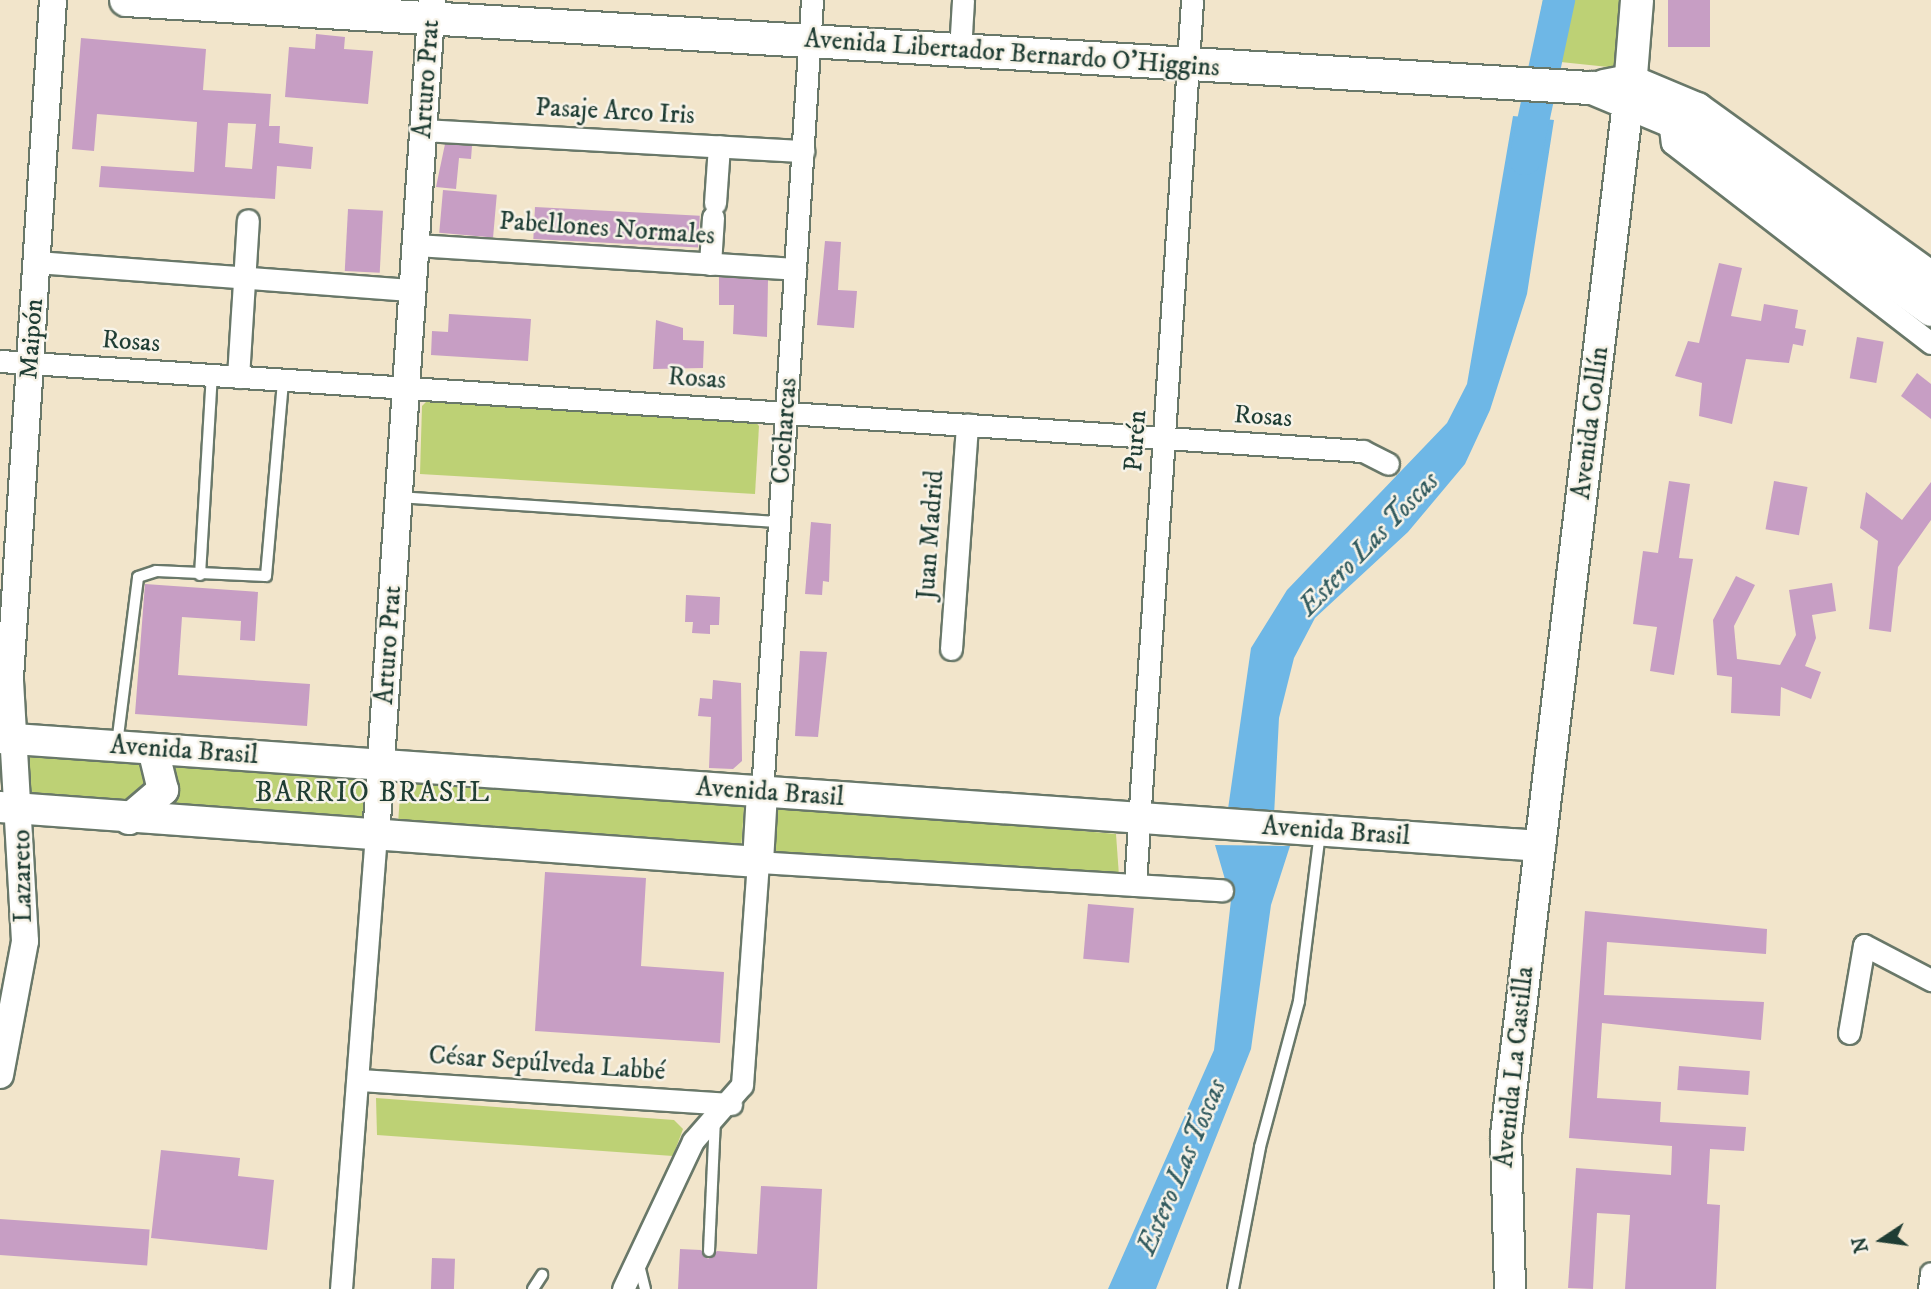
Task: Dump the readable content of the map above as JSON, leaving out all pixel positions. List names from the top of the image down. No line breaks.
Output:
{"streets":{"main road":["Avenida Libertador Bernardo O'Higgins","Avenida Collín","Cocharcas","Avenida Brasil","Avenida La Castilla"],"street":["Arturo Prat","Pasaje Arco Iris","Pabellones Normales","Maipón","Rosas","Purén","Juan Madrid","Lazareto","César Sepúlveda Labbé"]},"crossings":[["Avenida Libertador Bernardo O'Higgins","Arturo Prat"],["Avenida Libertador Bernardo O'Higgins","Avenida Collín"],["Avenida Libertador Bernardo O'Higgins","Cocharcas"],["Avenida Libertador Bernardo O'Higgins","Purén"],["Arturo Prat","Pasaje Arco Iris"],["Arturo Prat","Pabellones Normales"],["Arturo Prat","Rosas"],["Arturo Prat","Avenida Brasil"],["Arturo Prat","César Sepúlveda Labbé"],["Pasaje Arco Iris","Cocharcas"],["Pabellones Normales","Cocharcas"],["Maipón","Rosas"],["Maipón","Avenida Brasil"],["Maipón","Lazareto"],["Rosas","Cocharcas"],["Rosas","Purén"],["Rosas","Juan Madrid"],["Avenida Collín","Avenida Brasil"],["Avenida Collín","Avenida La Castilla"],["Cocharcas","Avenida Brasil"],["Purén","Avenida Brasil"],["Avenida Brasil","Avenida La Castilla"]],"districts":["BARRIO BRASIL"],"water":["Estero Las Toscas"],"north":"left"}
